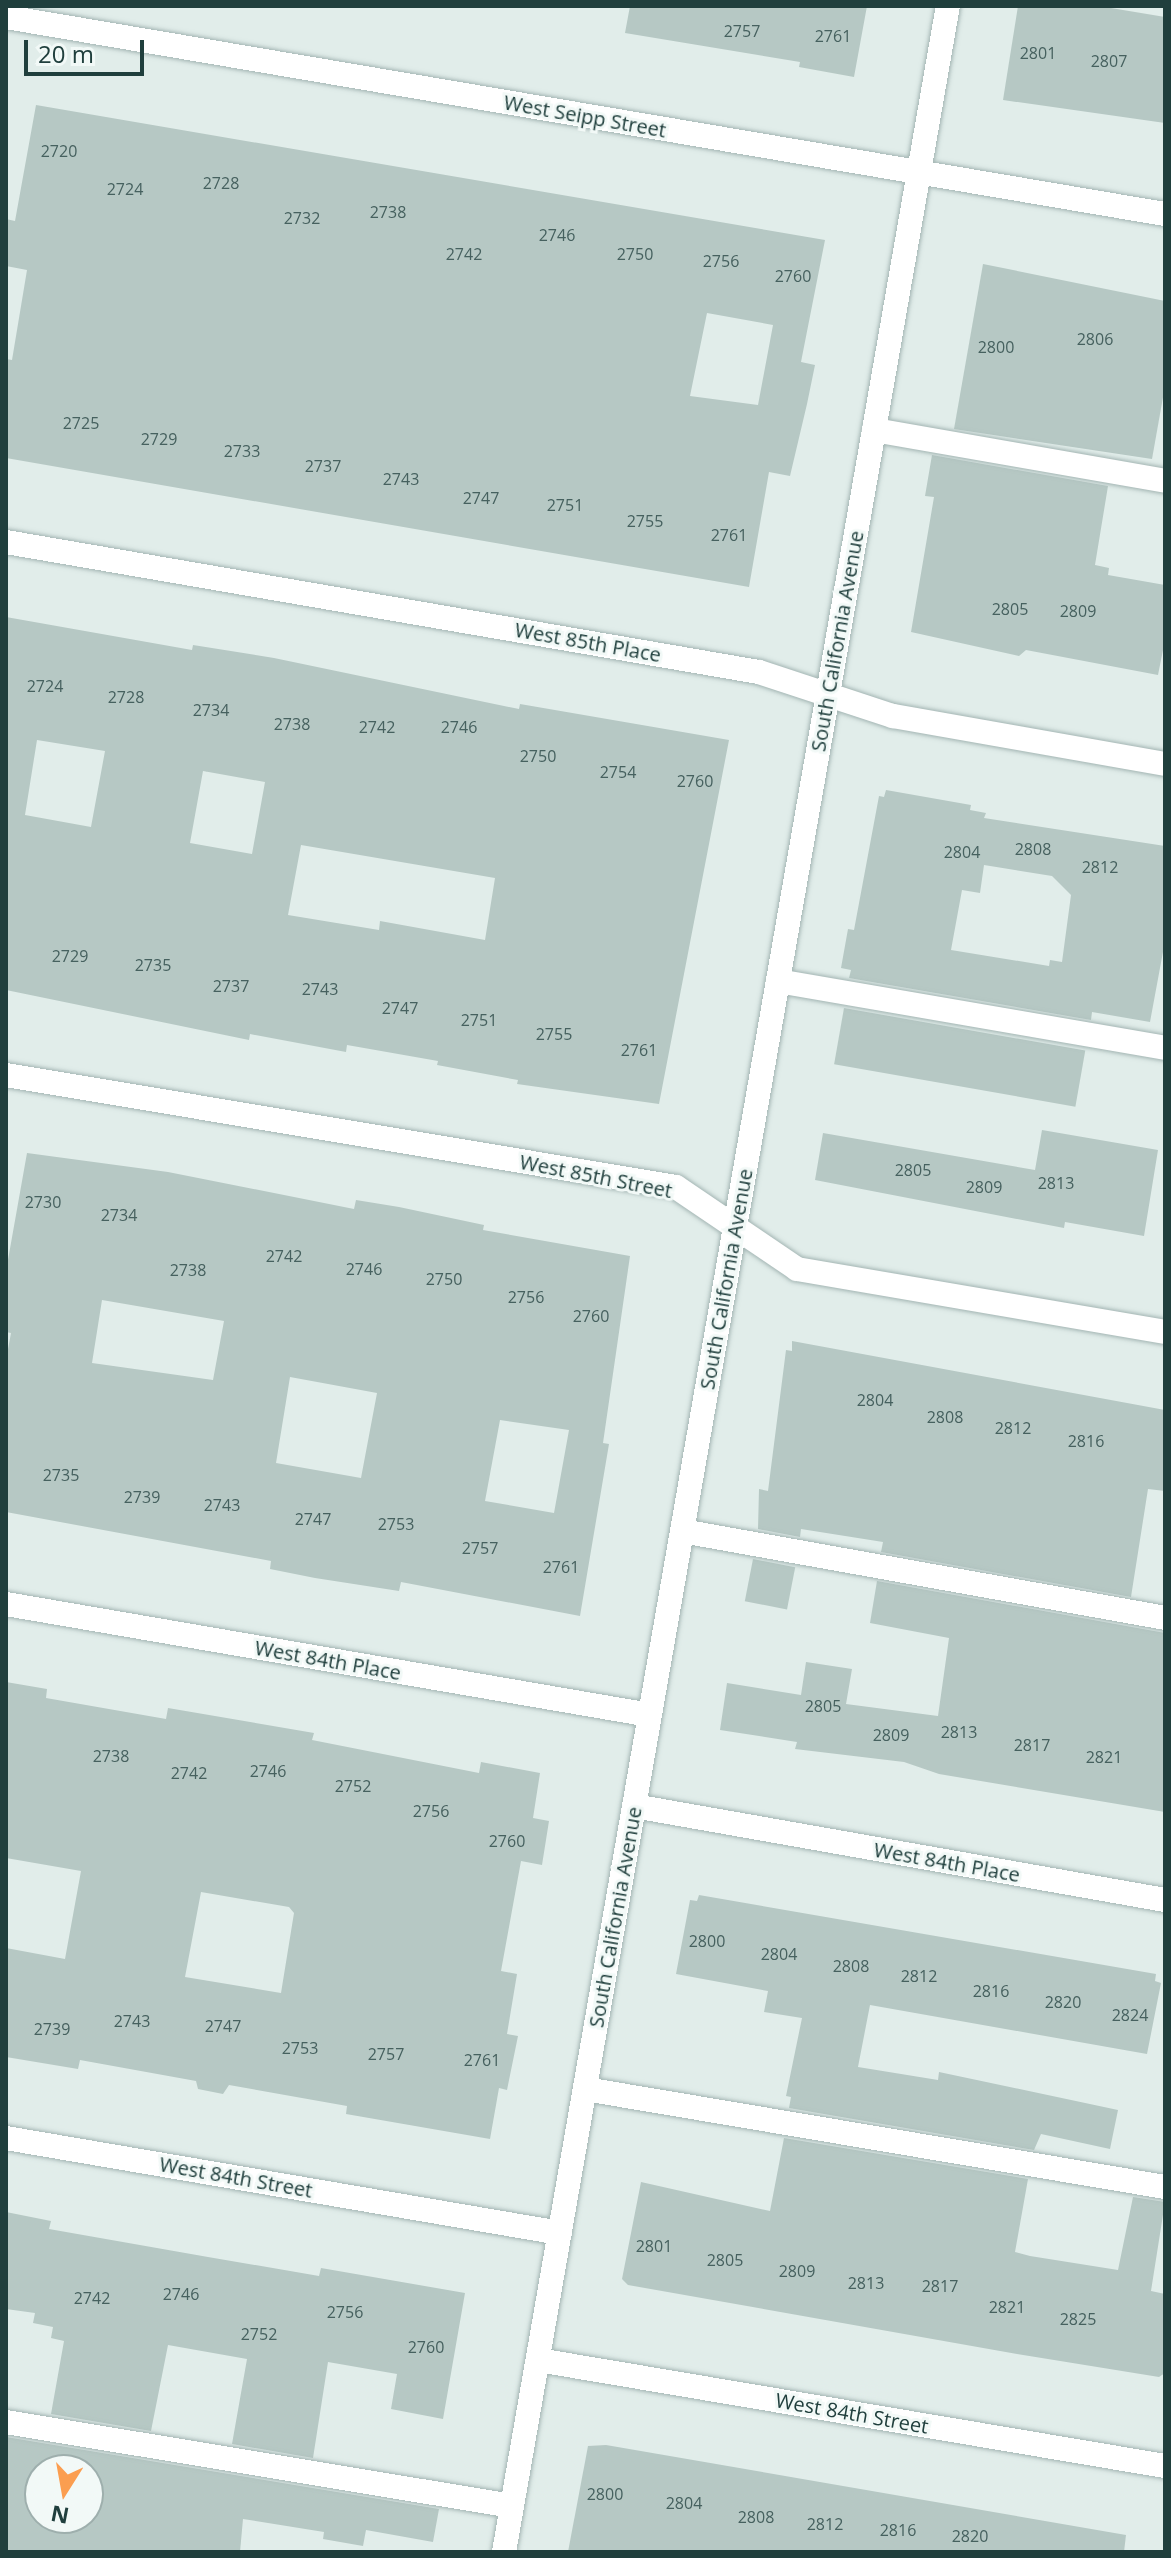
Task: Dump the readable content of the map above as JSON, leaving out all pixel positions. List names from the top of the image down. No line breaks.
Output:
{"streets":{"street":["West Seipp Street","South California Avenue","West 85th Place","West 85th Street","West 84th Place","West 84th Street"]},"crossings":[["West Seipp Street","South California Avenue"],["South California Avenue","West 85th Place"],["South California Avenue","West 85th Street"],["South California Avenue","West 84th Place"],["South California Avenue","West 84th Street"]],"house_numbers":["2757","2761","2801","2807","2720","2728","2724","2738","2732","2746","2742","2750","2756","2760","2806","2800","2725","2729","2733","2737","2743","2747","2751","2755","2761","2805","2809","2724","2728","2734","2738","2742","2746","2750","2754","2760","2808","2804","2812","2729","2735","2737","2743","2747","2751","2755","2761","2805","2813","2809","2730","2734","2742","2746","2738","2750","2756","2760","2804","2808","2812","2816","2735","2739","2743","2747","2753","2757","2761","2805","2813","2809","2817","2738","2821","2746","2742","2752","2756","2760","2800","2804","2808","2812","2816","2820","2824","2743","2747","2739","2753","2757","2761","2801","2805","2809","2813","2817","2746","2742","2821","2756","2825","2752","2760","2800","2804","2808","2812","2816","2820"],"scale_bar":"20 m","north":"bottom"}
